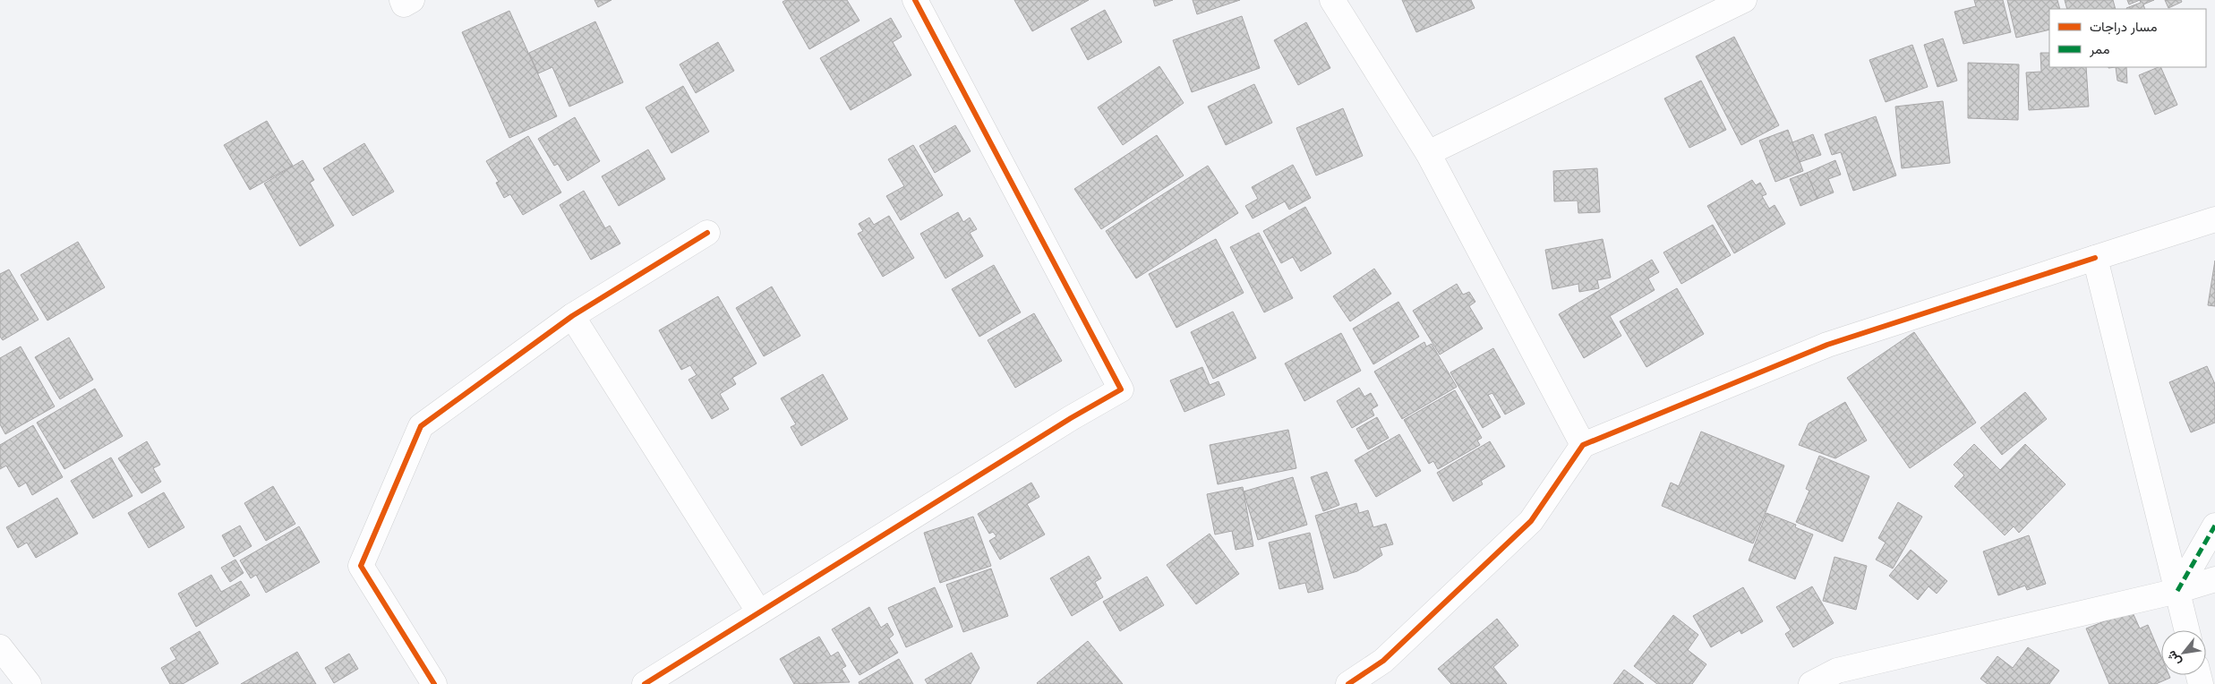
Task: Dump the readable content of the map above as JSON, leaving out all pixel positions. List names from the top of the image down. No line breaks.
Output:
{"legend":["مسار دراجات","ممر"],"north":"bottom left"}
